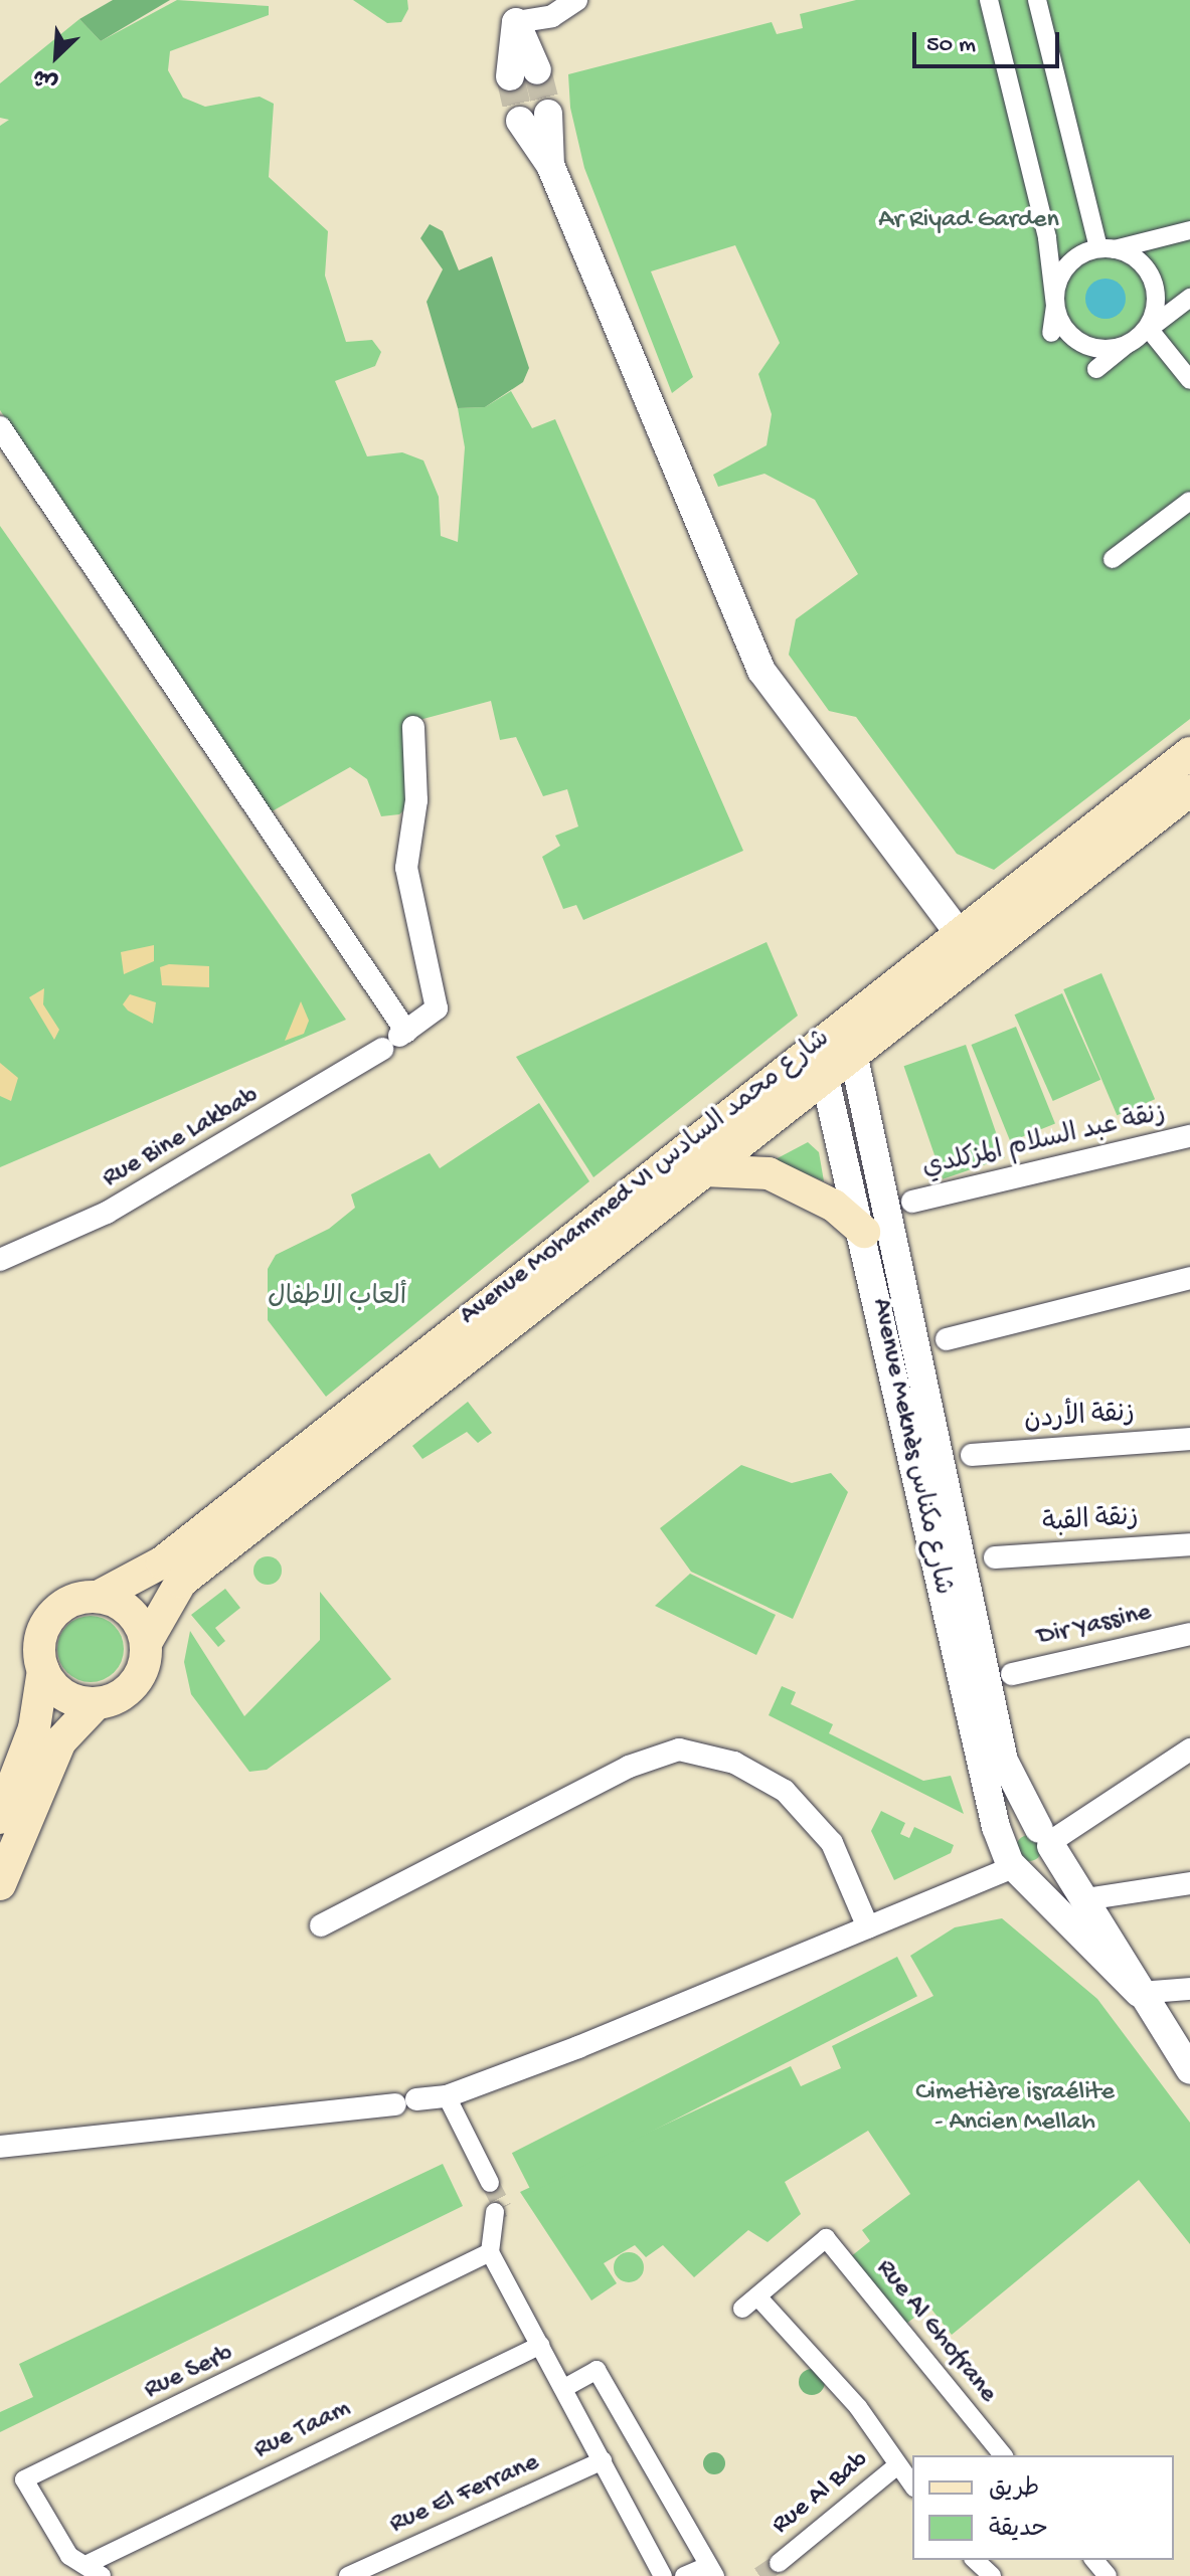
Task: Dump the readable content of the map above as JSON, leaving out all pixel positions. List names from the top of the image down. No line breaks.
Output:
{"streets":{"main road":["Avenue Mohammed VI شارع محمد السادس"],"street":["Rue Bine Lakbab","زنقة عبد السلام المزكلدي","زنقة الأردن","Avenue Meknès شارع مكناس","زنقة القبة","Dir Yassine","Rue Al Ghofrane","Rue Serb","Rue Taam","Rue Al Bab","Rue El Ferrane"]},"crossings":[["Avenue Mohammed VI شارع محمد السادس","Avenue Meknès شارع مكناس"],["Rue Serb","Rue Taam"]],"parks":["Ar Riyad Garden","ألعاب الاطفال","Cimetière israélite - Ancien Mellah"],"legend":["طريق","حديقة"],"scale_bar":"50 m","north":"bottom left"}
